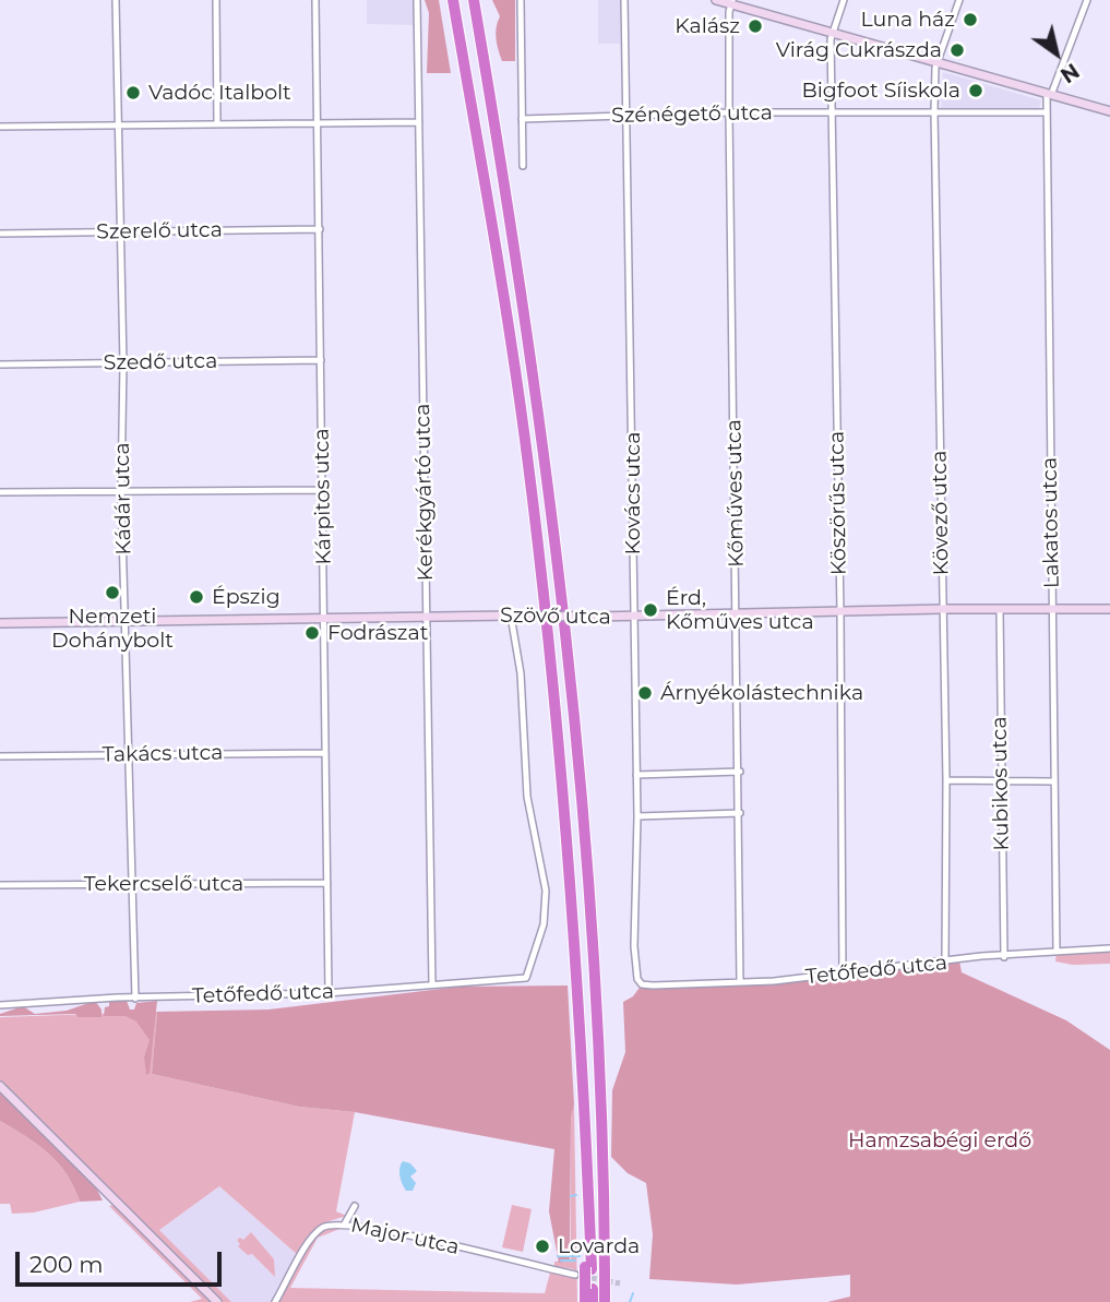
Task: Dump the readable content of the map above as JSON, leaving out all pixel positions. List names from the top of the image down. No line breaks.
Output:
{"streets":{"street":["Szénégető utca","Szerelő utca","Szedő utca","Kerékgyártó utca","Kovács utca","Kőműves utca","Kárpitos utca","Kádár utca","Köszörűs utca","Kövező utca","Lakatos utca","Szövő utca","Takács utca","Kubikos utca","Tekercselő utca","Tetőfedő utca","Major utca"]},"crossings":[["Szénégető utca","Kovács utca"],["Szénégető utca","Kőműves utca"],["Szénégető utca","Köszörűs utca"],["Szénégető utca","Kövező utca"],["Szénégető utca","Lakatos utca"],["Szerelő utca","Kárpitos utca"],["Szerelő utca","Kádár utca"],["Szedő utca","Kárpitos utca"],["Szedő utca","Kádár utca"],["Kerékgyártó utca","Szövő utca"],["Kerékgyártó utca","Tetőfedő utca"],["Kovács utca","Szövő utca"],["Kovács utca","Tetőfedő utca"],["Kőműves utca","Szövő utca"],["Kőműves utca","Tetőfedő utca"],["Kárpitos utca","Szövő utca"],["Kárpitos utca","Takács utca"],["Kárpitos utca","Tekercselő utca"],["Kárpitos utca","Tetőfedő utca"],["Kádár utca","Szövő utca"],["Kádár utca","Takács utca"],["Kádár utca","Tekercselő utca"],["Kádár utca","Tetőfedő utca"],["Köszörűs utca","Szövő utca"],["Köszörűs utca","Tetőfedő utca"],["Kövező utca","Szövő utca"],["Kövező utca","Tetőfedő utca"],["Lakatos utca","Szövő utca"],["Lakatos utca","Tetőfedő utca"],["Szövő utca","Kubikos utca"],["Szövő utca","Tetőfedő utca"],["Kubikos utca","Tetőfedő utca"]],"parks":["Hamzsabégi erdő"],"places":["Luna ház","Kalász","Virág Cukrászda","Bigfoot Síiskola","Vadóc Italbolt","Nemzeti Dohánybolt","Épszig","Érd, Kőműves utca","Fodrászat","Árnyékolástechnika","Lovarda"],"scale_bar":"200 m","north":"bottom right"}
